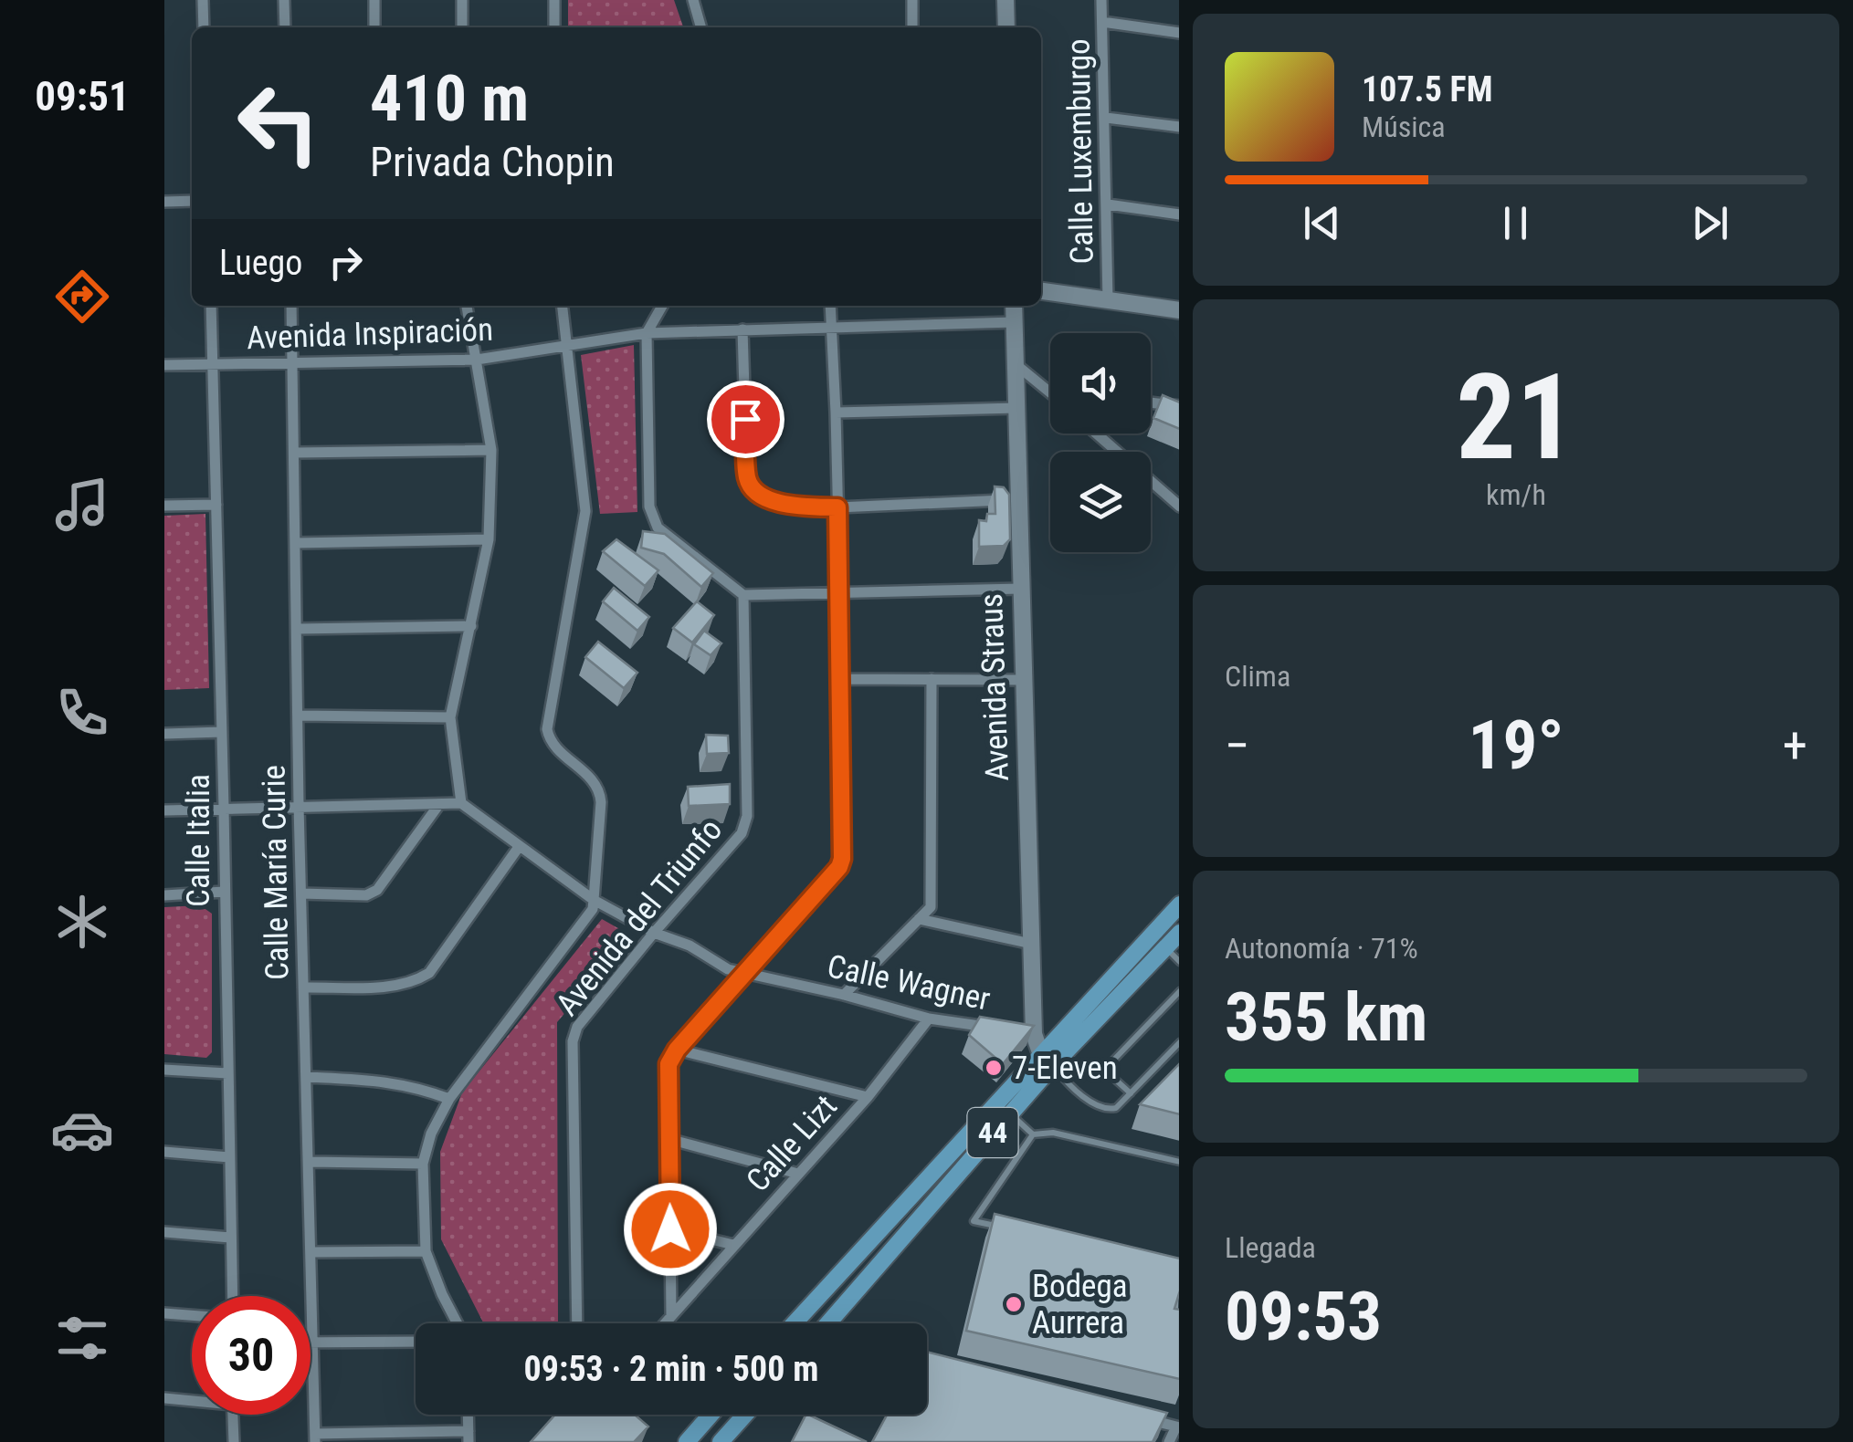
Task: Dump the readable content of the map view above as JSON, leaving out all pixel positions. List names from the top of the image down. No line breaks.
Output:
{"streets":{"main road":["44"],"street":["Calle Luxemburgo","Avenida Inspiración","Avenida Straus","Calle Italia","Calle María Curie","Avenida del Triunfo","Calle Wagner","Calle Lizt"]},"crossings":[["Avenida Inspiración","Avenida Straus"],["Avenida Inspiración","Calle Italia"],["Avenida Inspiración","Calle María Curie"],["Avenida Inspiración","Avenida del Triunfo"],["Avenida Straus","44"],["Avenida del Triunfo","Calle Wagner"],["Calle Wagner","Calle Lizt"]],"places":["7-Eleven","Bodega Aurrera"],"page":{"tabs":"09:51","turn":["410 m","Privada Chopin"],"song":["107.5 FM","Música"],"then":"Luego","tile":[["21","km/h"],"Clima",["Autonomía · 71%","355 km"],["Llegada","09:53"]],"heat":["−","19°","+"],"limit":"30","trip":"09:53 · 2 min · 500 m"}}
